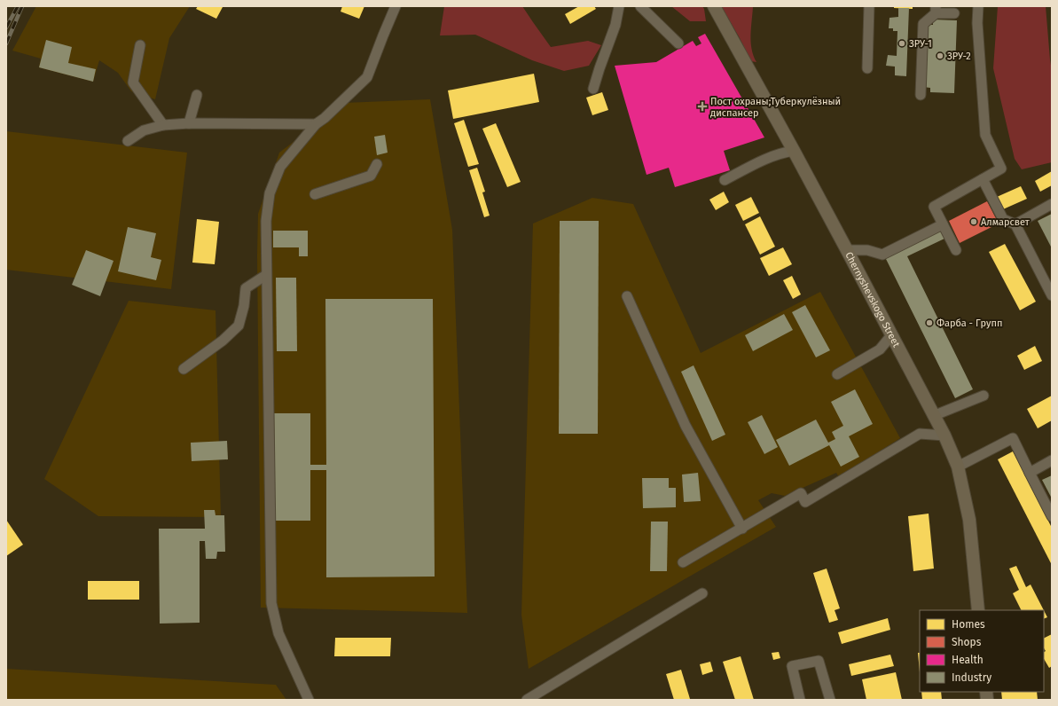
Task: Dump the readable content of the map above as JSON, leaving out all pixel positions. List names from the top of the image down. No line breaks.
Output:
{"streets":{"main road":["Chernyshevskogo Street"]},"places":{"other":["ЗРУ-1","ЗРУ-2","Алмарсвет","Фарба - Групп"],"health":["Пост охраны;Туберкулёзный диспансер"]},"legend":["Homes","Shops","Health","Industry"]}
